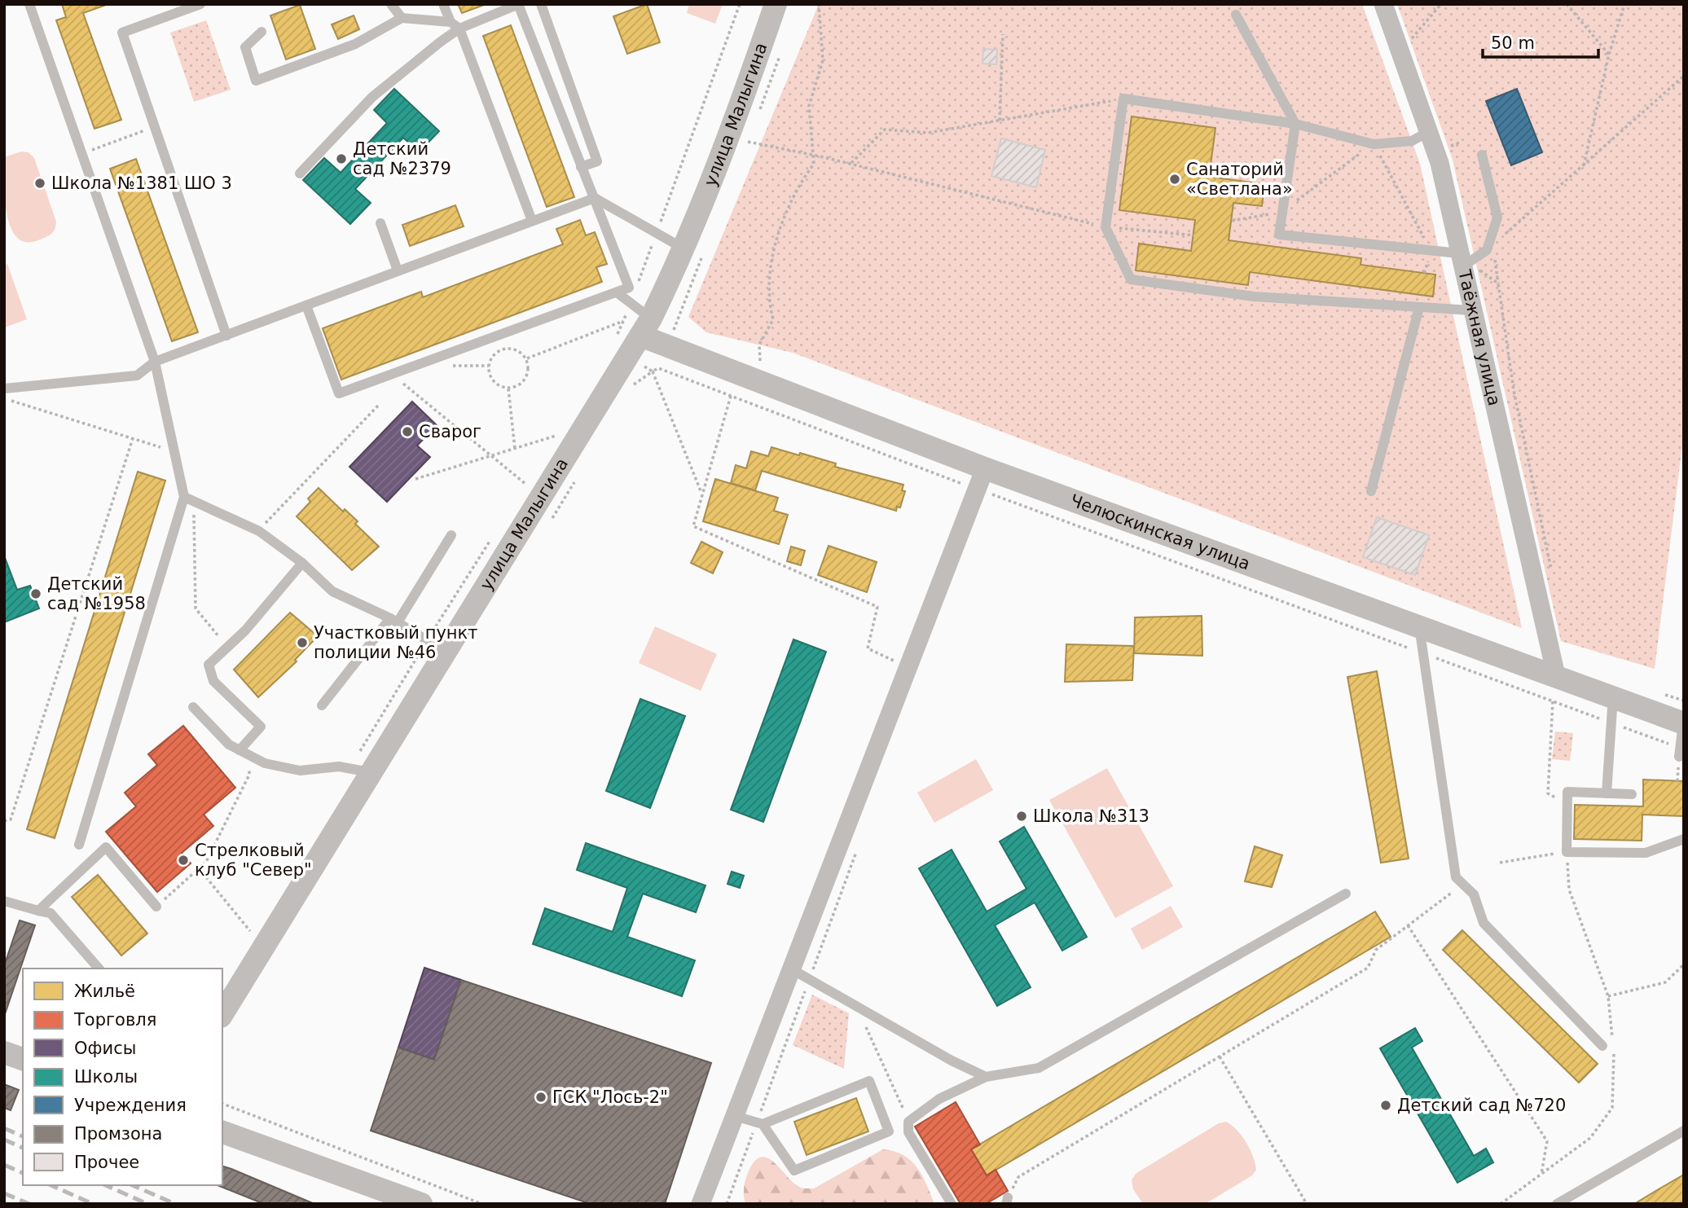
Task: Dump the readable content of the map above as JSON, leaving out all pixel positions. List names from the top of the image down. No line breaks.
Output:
{"streets":{"street":["улица Малыгина","Таёжная улица","Челюскинская улица"]},"crossings":[["улица Малыгина","Челюскинская улица"],["Таёжная улица","Челюскинская улица"]],"places":["Детский сад №2379","Санаторий «Светлана»","Школа №1381 ШО 3","Сварог","Детский сад №1958","Участковый пункт полиции №46","Школа №313","Стрелковый клуб \"Север\"","ГСК \"Лось-2\"","Детский сад №720"],"legend":["Жильё","Торговля","Офисы","Школы","Учреждения","Промзона","Прочее"],"scale_bar":"50 m"}
